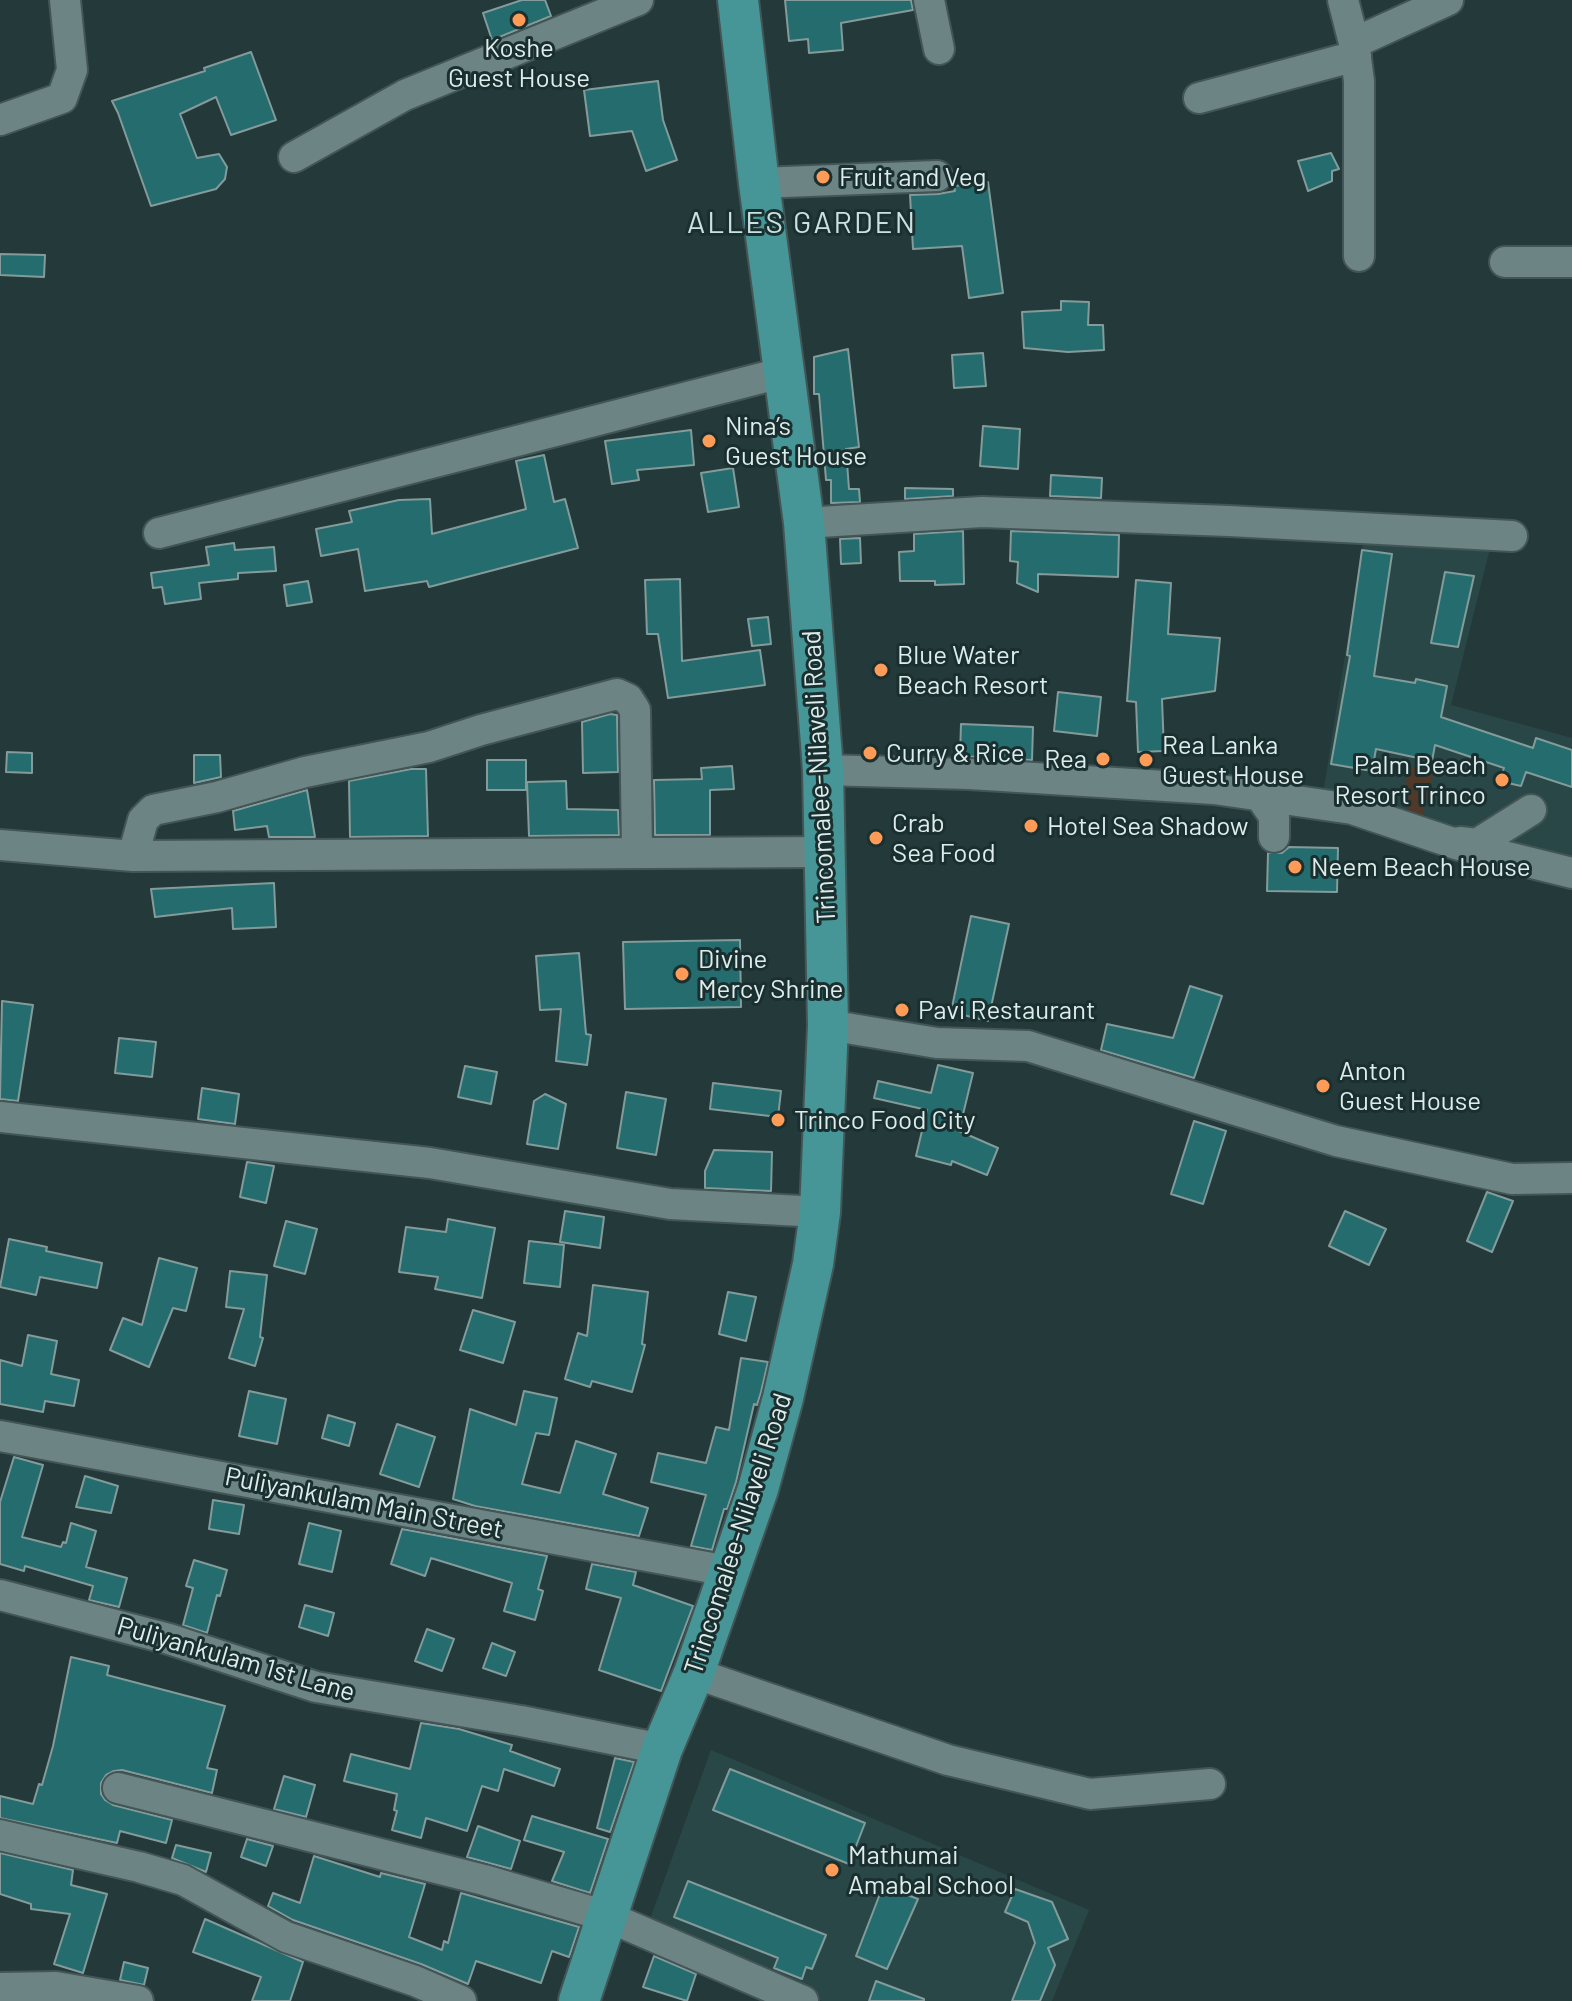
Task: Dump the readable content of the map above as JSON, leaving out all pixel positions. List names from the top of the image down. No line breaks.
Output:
{"streets":{"main road":["Trincomalee-Nilaveli Road"],"street":["Puliyankulam Main Street","Puliyankulam 1st Lane"]},"crossings":[["Trincomalee-Nilaveli Road","Puliyankulam Main Street"],["Trincomalee-Nilaveli Road","Puliyankulam 1st Lane"]],"districts":["ALLES GARDEN"],"places":["Koshe Guest House","Fruit and Veg","Nina’s Guest House","Blue Water Beach Resort","Curry & Rice","Rea","Rea Lanka Guest House","Palm Beach Resort Trinco","Hotel Sea Shadow","Crab Sea Food","Neem Beach House","Divine Mercy Shrine","Pavi Restaurant","Anton Guest House","Trinco Food City","Mathumai Amabal School"]}
